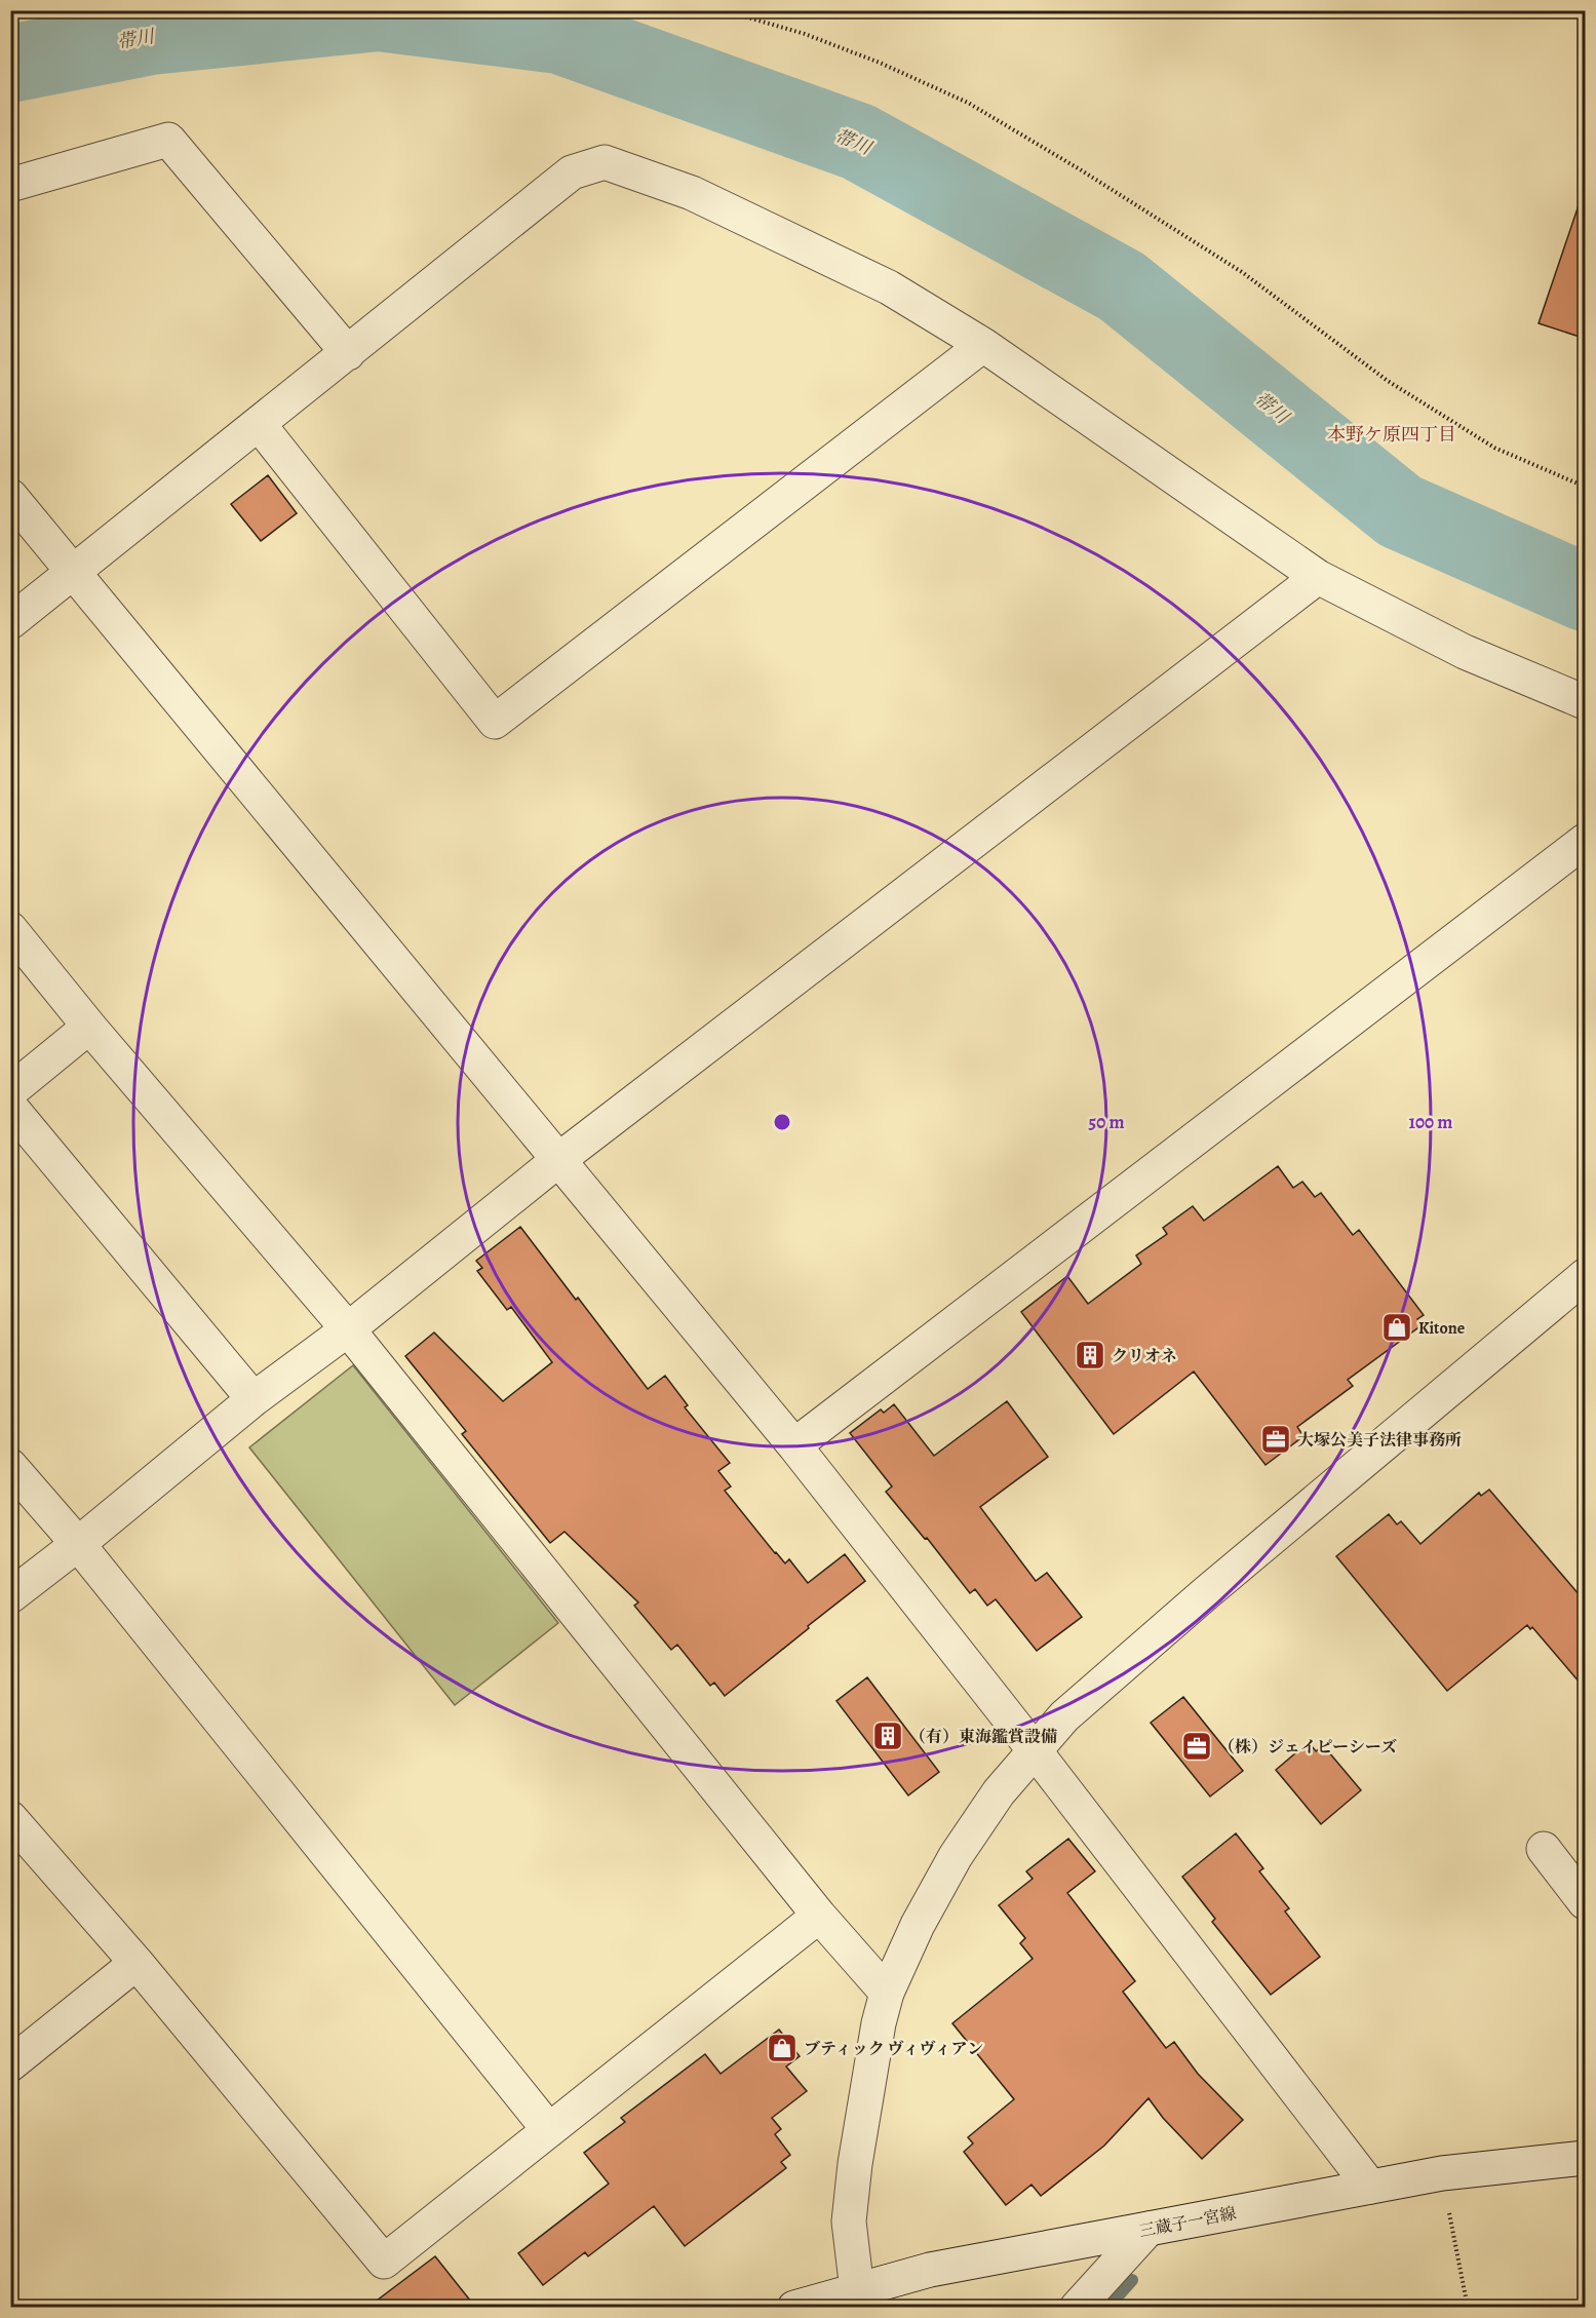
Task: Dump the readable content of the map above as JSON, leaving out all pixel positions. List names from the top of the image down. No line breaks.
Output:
{"streets":{"street":["三蔵子一宮線"]},"districts":["本野ケ原四丁目"],"water":["帯川"],"places":{"shop":["Kitone","ブティック ヴィヴィアン"],"building":["クリオネ","（有）東海鑑賞設備"],"office":["大塚公美子法律事務所","（株）ジェイピーシーズ"]},"rings":["50 m","100 m"]}
